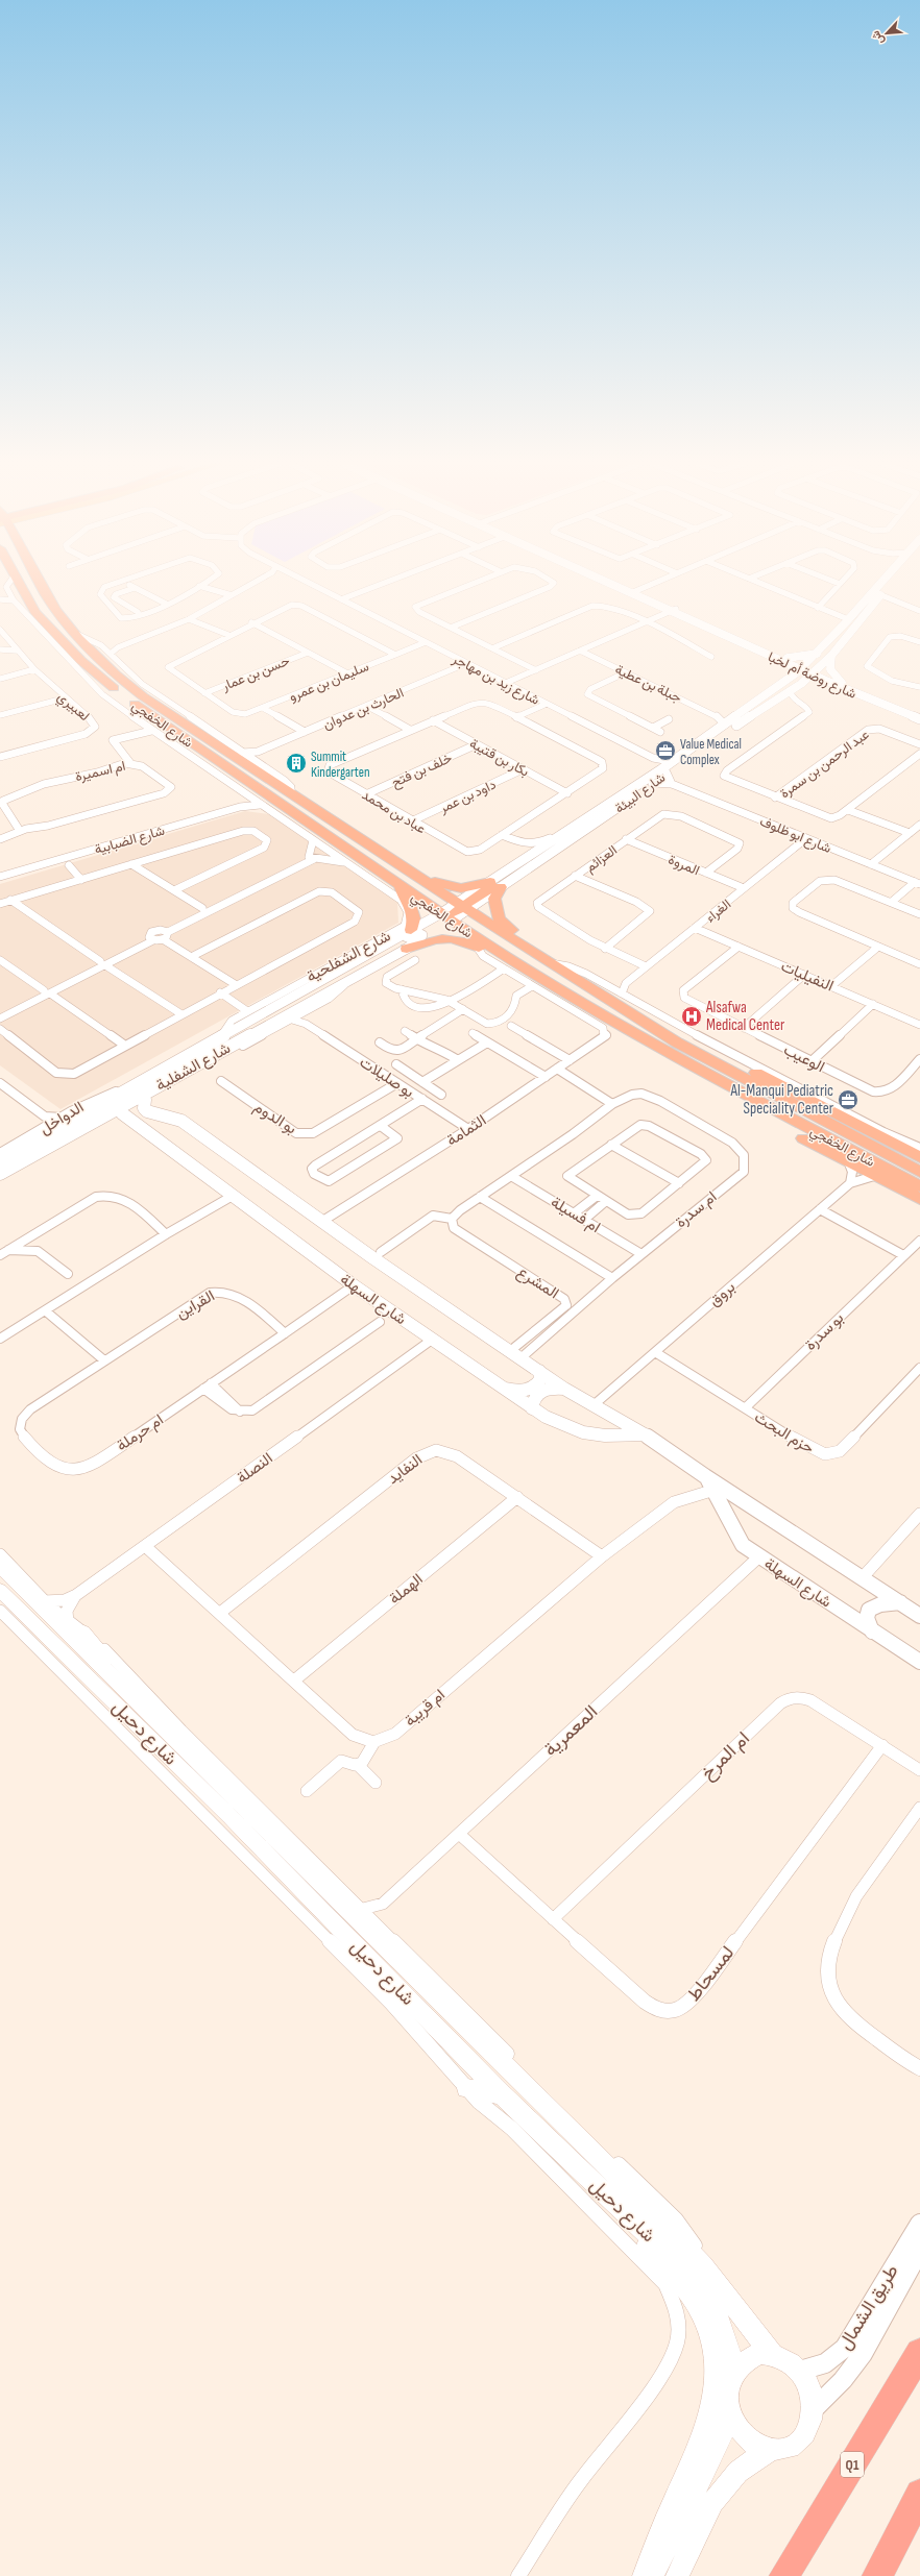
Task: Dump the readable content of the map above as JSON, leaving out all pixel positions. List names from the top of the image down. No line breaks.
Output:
{"streets":{"highway":["شارع الخفجي","Q1"],"main road":["شارع دحيل"],"street":["حسن بن عمار","شارع روضة أم لخبا","شارع زيد بن مهاجر","سليمان بن عمرو","جبلة بن عطية","لعبيري","الحارث بن عدوان","بكار بن قتيبة","عبد الرحمن بن سمرة","خلف بن فتح","ام اسميرة","شارع البيئة","داود بن عمر","عباد بن محمد","شارع ابو ظلوف","شارع الضبابية","العزائم","المروة","الغراء","شارع الشفلحية","النفيليات","الوعيب","شارع الشفلية","بو صليلات","الدواخل","بو الدوم","الثمامة","ام سدرة","ام فسيلة","المشرع","بروق","شارع السهلة","القراين","بو سدرة","ام حرملة","حزم البحث","النصلة","النفايد","الهملة","ام قريبة","المعمرية","ام المرخ","لمسحاط","طريق الشمال"]},"crossings":[["حسن بن عمار","سليمان بن عمرو"],["شارع روضة أم لخبا","شارع البيئة"],["شارع زيد بن مهاجر","سليمان بن عمرو"],["شارع زيد بن مهاجر","الحارث بن عدوان"],["شارع زيد بن مهاجر","شارع البيئة"],["سليمان بن عمرو","الحارث بن عدوان"],["جبلة بن عطية","شارع البيئة"],["الحارث بن عدوان","شارع الخفجي"],["شارع الخفجي","شارع الضبابية"],["شارع الخفجي","الغراء"],["شارع الخفجي","شارع الشفلحية"],["شارع الخفجي","شارع الشفلية"],["شارع الخفجي","الثمامة"],["بكار بن قتيبة","خلف بن فتح"],["بكار بن قتيبة","داود بن عمر"],["بكار بن قتيبة","عباد بن محمد"],["عبد الرحمن بن سمرة","شارع البيئة"],["خلف بن فتح","عباد بن محمد"],["شارع البيئة","شارع ابو ظلوف"],["داود بن عمر","عباد بن محمد"],["شارع ابو ظلوف","الغراء"],["العزائم","المروة"],["العزائم","الغراء"],["المروة","الغراء"],["الغراء","النفيليات"],["شارع الشفلحية","شارع الشفلية"],["النفيليات","الوعيب"],["شارع الشفلية","بو صليلات"],["شارع الشفلية","الدواخل"],["شارع الشفلية","شارع السهلة"],["بو صليلات","بو الدوم"],["بو صليلات","الثمامة"],["الثمامة","شارع السهلة"],["ام سدرة","ام فسيلة"],["ام سدرة","المشرع"],["ام سدرة","شارع السهلة"],["المشرع","شارع السهلة"],["بروق","شارع السهلة"],["بروق","حزم البحث"],["شارع السهلة","ام حرملة"],["شارع السهلة","النصلة"],["شارع السهلة","ام قريبة"],["شارع السهلة","المعمرية"],["القراين","ام حرملة"],["بو سدرة","حزم البحث"],["النصلة","شارع دحيل"],["النفايد","الهملة"],["النفايد","ام قريبة"],["المعمرية","شارع دحيل"],["المعمرية","لمسحاط"],["شارع دحيل","طريق الشمال"],["ام المرخ","لمسحاط"]],"places":{"office":["Value Medical Complex","Al-Manqui Pediatric Speciality Center"],"building":["Summit Kindergarten"],"hospital":["Alsafwa Medical Center"]},"north":"bottom left"}
